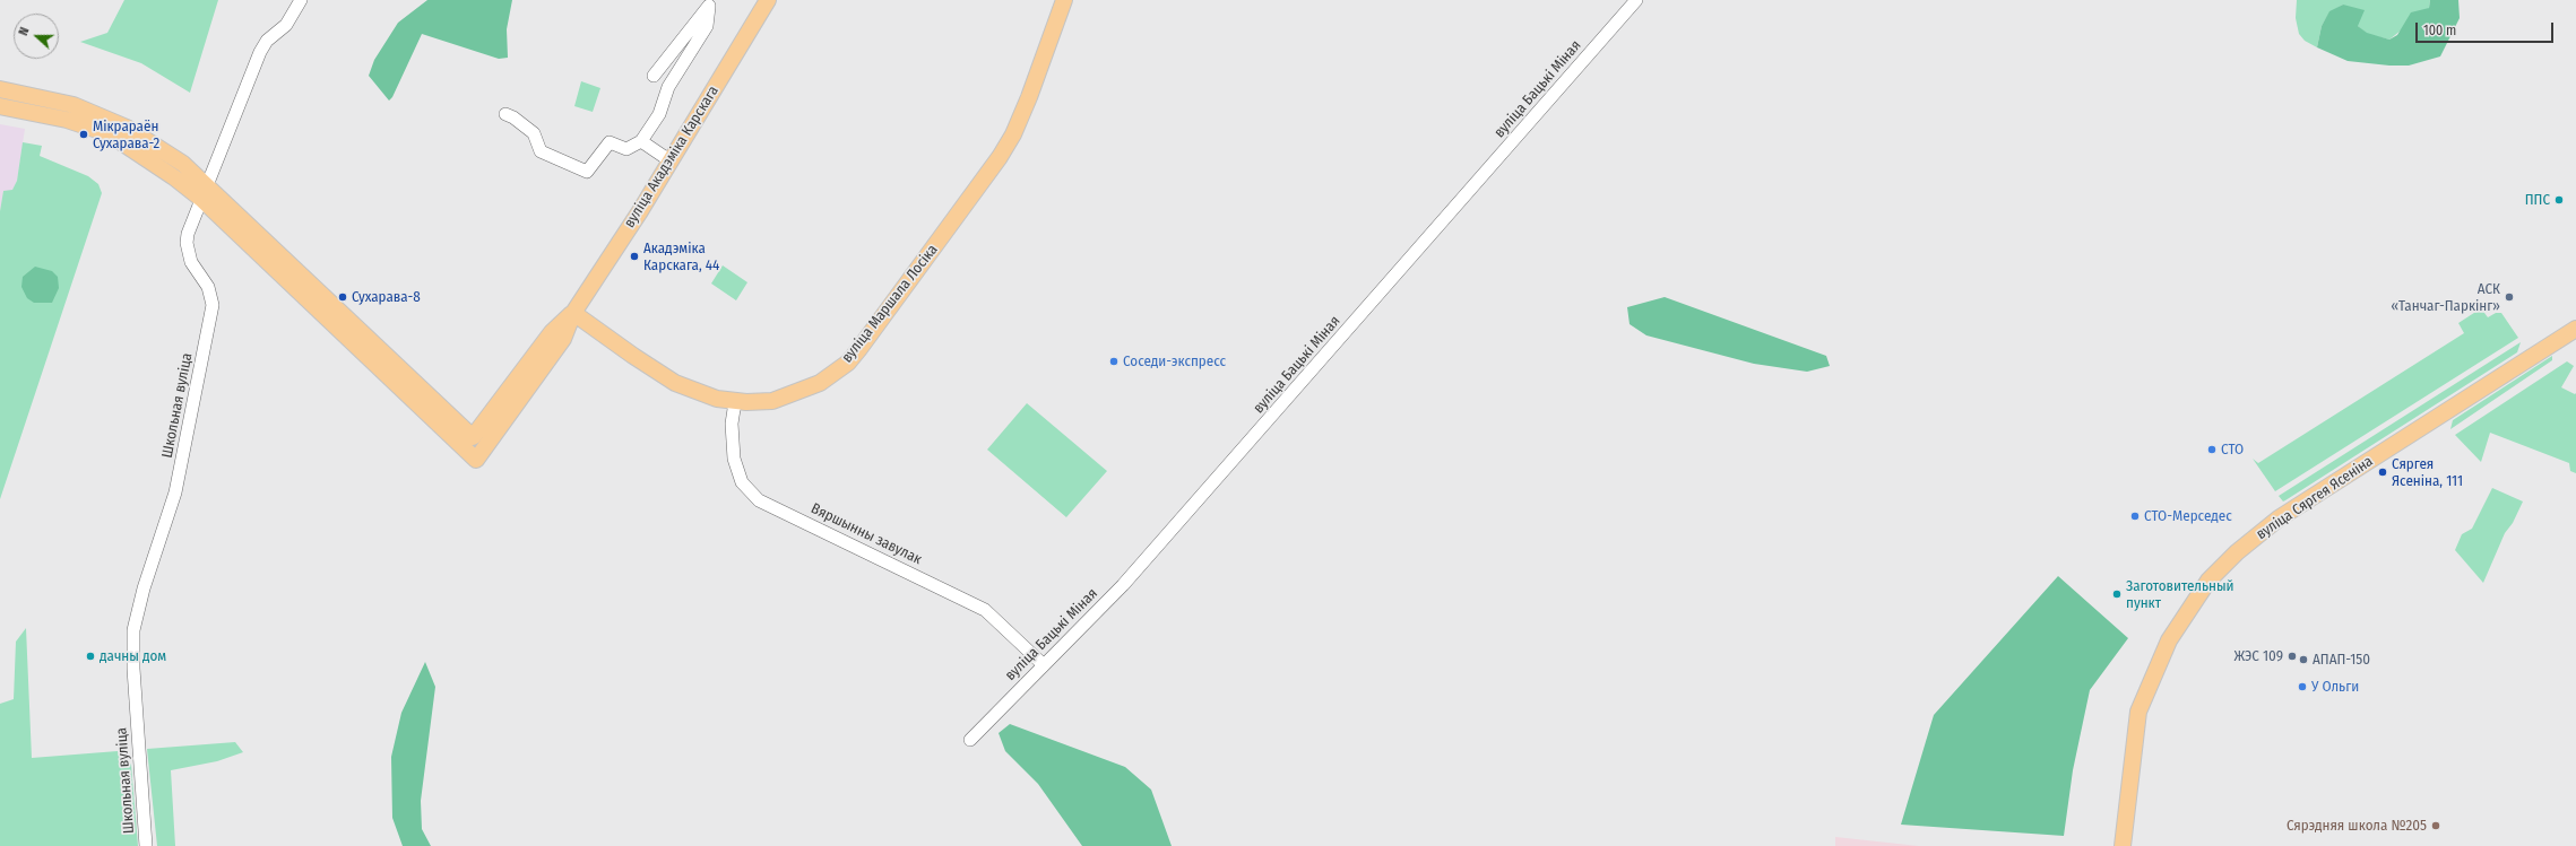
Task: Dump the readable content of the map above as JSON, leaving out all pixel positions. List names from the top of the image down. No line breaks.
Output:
{"streets":{"main road":["вуліца Акадэміка Карскага","вуліца Маршала Лосіка","вуліца Сяргея Ясеніна"],"street":["вуліца Бацькі Міная","Школьная вуліца","Вяршынны завулак"]},"crossings":[["вуліца Бацькі Міная","Вяршынны завулак"],["вуліца Акадэміка Карскага","вуліца Маршала Лосіка"],["вуліца Маршала Лосіка","Вяршынны завулак"]],"places":["Мікрараён Сухарава-2","ППС","Акадэміка Карскага, 44","Сухарава-8","АСК «Танчаг-Паркінг»","Соседи-экспресс","СТО","Сяргея Ясеніна, 111","СТО-Мерседес","Заготовительный пункт","дачны дом","ЖЭС 109","АПАП-150","У Ольги","Сярэдняя школа №205"],"scale_bar":"100 m","north":"left"}
